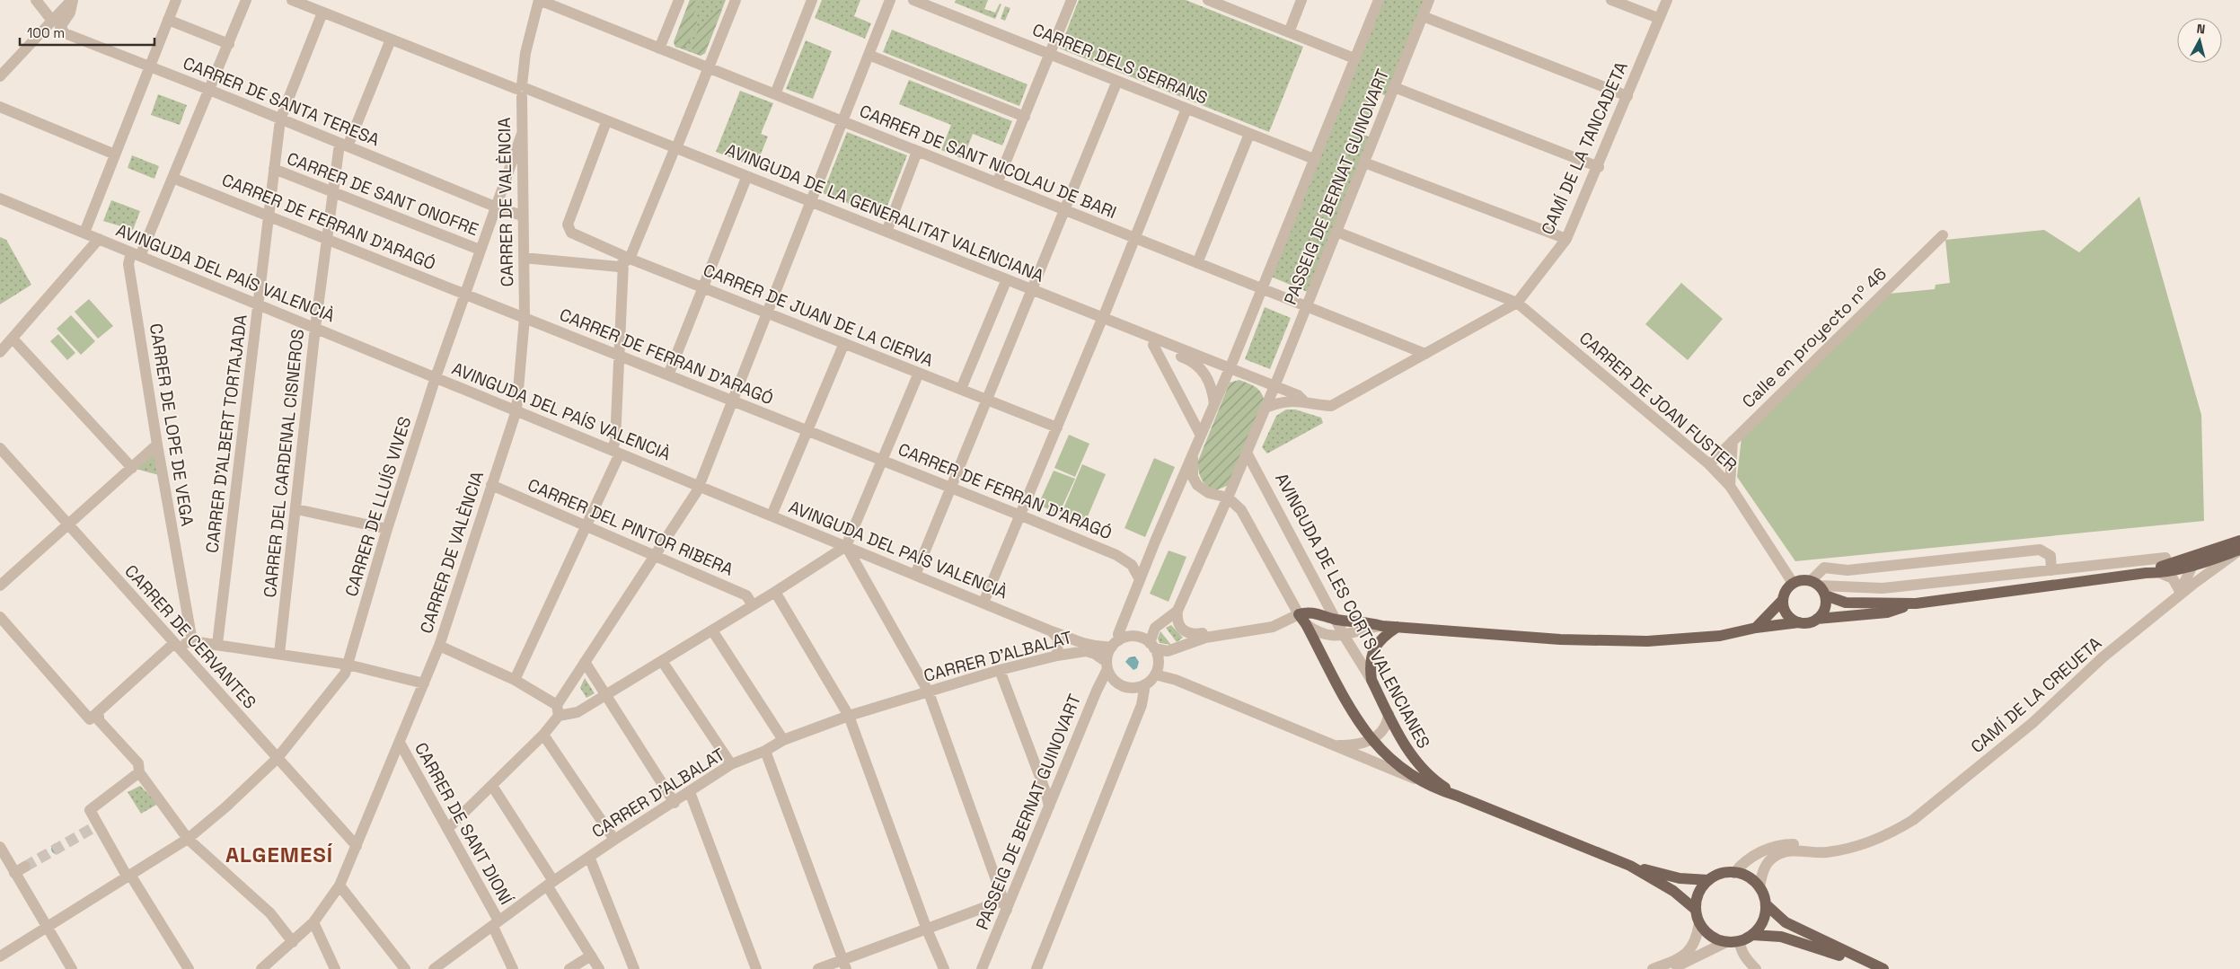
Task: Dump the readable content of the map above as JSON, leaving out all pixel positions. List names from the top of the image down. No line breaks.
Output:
{"streets":{"main road":["AVINGUDA DE LES CORTS VALENCIANES"],"street":["CARRER DELS SERRANS","CARRER DE SANTA TERESA","CAMÍ DE LA TANCADETA","CARRER DE SANT NICOLAU DE BARI","PASSEIG DE BERNAT GUINOVART","CARRER DE SANT ONOFRE","CARRER DE VALÈNCIA","AVINGUDA DE LA GENERALITAT VALENCIANA","CARRER DE FERRAN D'ARAGÓ","AVINGUDA DEL PAÍS VALENCIÀ","CARRER DE JUAN DE LA CIERVA","Calle en proyecto nº 46","CARRER DE JOAN FUSTER","CARRER DE LOPE DE VEGA","CARRER D'ALBERT TORTAJADA","CARRER DEL CARDENAL CISNEROS","CARRER DE LLUÍS VIVES","CARRER DEL PINTOR RIBERA","CARRER DE CERVANTES","CARRER D'ALBALAT","CAMÍ DE LA CREUETA","CARRER DE SANT DIONÍ"]},"crossings":[["CARRER DELS SERRANS","PASSEIG DE BERNAT GUINOVART"],["CARRER DE SANTA TERESA","CARRER DE VALÈNCIA"],["CARRER DE SANTA TERESA","CARRER DE LOPE DE VEGA"],["CARRER DE SANTA TERESA","CARRER D'ALBERT TORTAJADA"],["CARRER DE SANTA TERESA","CARRER DEL CARDENAL CISNEROS"],["CARRER DE SANTA TERESA","CARRER DE LLUÍS VIVES"],["CAMÍ DE LA TANCADETA","CARRER DE SANT NICOLAU DE BARI"],["CAMÍ DE LA TANCADETA","PASSEIG DE BERNAT GUINOVART"],["CAMÍ DE LA TANCADETA","CARRER DE JOAN FUSTER"],["CARRER DE SANT NICOLAU DE BARI","PASSEIG DE BERNAT GUINOVART"],["CARRER DE SANT NICOLAU DE BARI","CARRER DE VALÈNCIA"],["PASSEIG DE BERNAT GUINOVART","AVINGUDA DE LA GENERALITAT VALENCIANA"],["PASSEIG DE BERNAT GUINOVART","CARRER DE FERRAN D'ARAGÓ"],["PASSEIG DE BERNAT GUINOVART","AVINGUDA DEL PAÍS VALENCIÀ"],["PASSEIG DE BERNAT GUINOVART","CARRER DE JOAN FUSTER"],["PASSEIG DE BERNAT GUINOVART","AVINGUDA DE LES CORTS VALENCIANES"],["PASSEIG DE BERNAT GUINOVART","CARRER D'ALBALAT"],["CARRER DE SANT ONOFRE","CARRER D'ALBERT TORTAJADA"],["CARRER DE SANT ONOFRE","CARRER DEL CARDENAL CISNEROS"],["CARRER DE SANT ONOFRE","CARRER DE LLUÍS VIVES"],["CARRER DE VALÈNCIA","AVINGUDA DE LA GENERALITAT VALENCIANA"],["CARRER DE VALÈNCIA","CARRER DE FERRAN D'ARAGÓ"],["CARRER DE VALÈNCIA","AVINGUDA DEL PAÍS VALENCIÀ"],["CARRER DE VALÈNCIA","CARRER DE LLUÍS VIVES"],["CARRER DE VALÈNCIA","CARRER DEL PINTOR RIBERA"],["CARRER DE VALÈNCIA","CARRER DE CERVANTES"],["CARRER DE VALÈNCIA","CARRER DE SANT DIONÍ"],["AVINGUDA DE LA GENERALITAT VALENCIANA","CARRER DE JUAN DE LA CIERVA"],["AVINGUDA DE LA GENERALITAT VALENCIANA","CARRER D'ALBERT TORTAJADA"],["AVINGUDA DE LA GENERALITAT VALENCIANA","CARRER DEL CARDENAL CISNEROS"],["CARRER DE FERRAN D'ARAGÓ","CARRER DE LOPE DE VEGA"],["CARRER DE FERRAN D'ARAGÓ","CARRER D'ALBERT TORTAJADA"],["CARRER DE FERRAN D'ARAGÓ","CARRER DEL CARDENAL CISNEROS"],["CARRER DE FERRAN D'ARAGÓ","CARRER DE LLUÍS VIVES"],["AVINGUDA DEL PAÍS VALENCIÀ","CARRER DE LOPE DE VEGA"],["AVINGUDA DEL PAÍS VALENCIÀ","CARRER D'ALBERT TORTAJADA"],["AVINGUDA DEL PAÍS VALENCIÀ","CARRER DEL CARDENAL CISNEROS"],["AVINGUDA DEL PAÍS VALENCIÀ","CARRER DE LLUÍS VIVES"],["AVINGUDA DEL PAÍS VALENCIÀ","CARRER D'ALBALAT"],["Calle en proyecto nº 46","CARRER DE JOAN FUSTER"],["CARRER DE LLUÍS VIVES","CARRER DE CERVANTES"],["CARRER D'ALBALAT","CARRER DE SANT DIONÍ"]],"districts":["ALGEMESÍ"],"scale_bar":"100 m","north":"top"}
